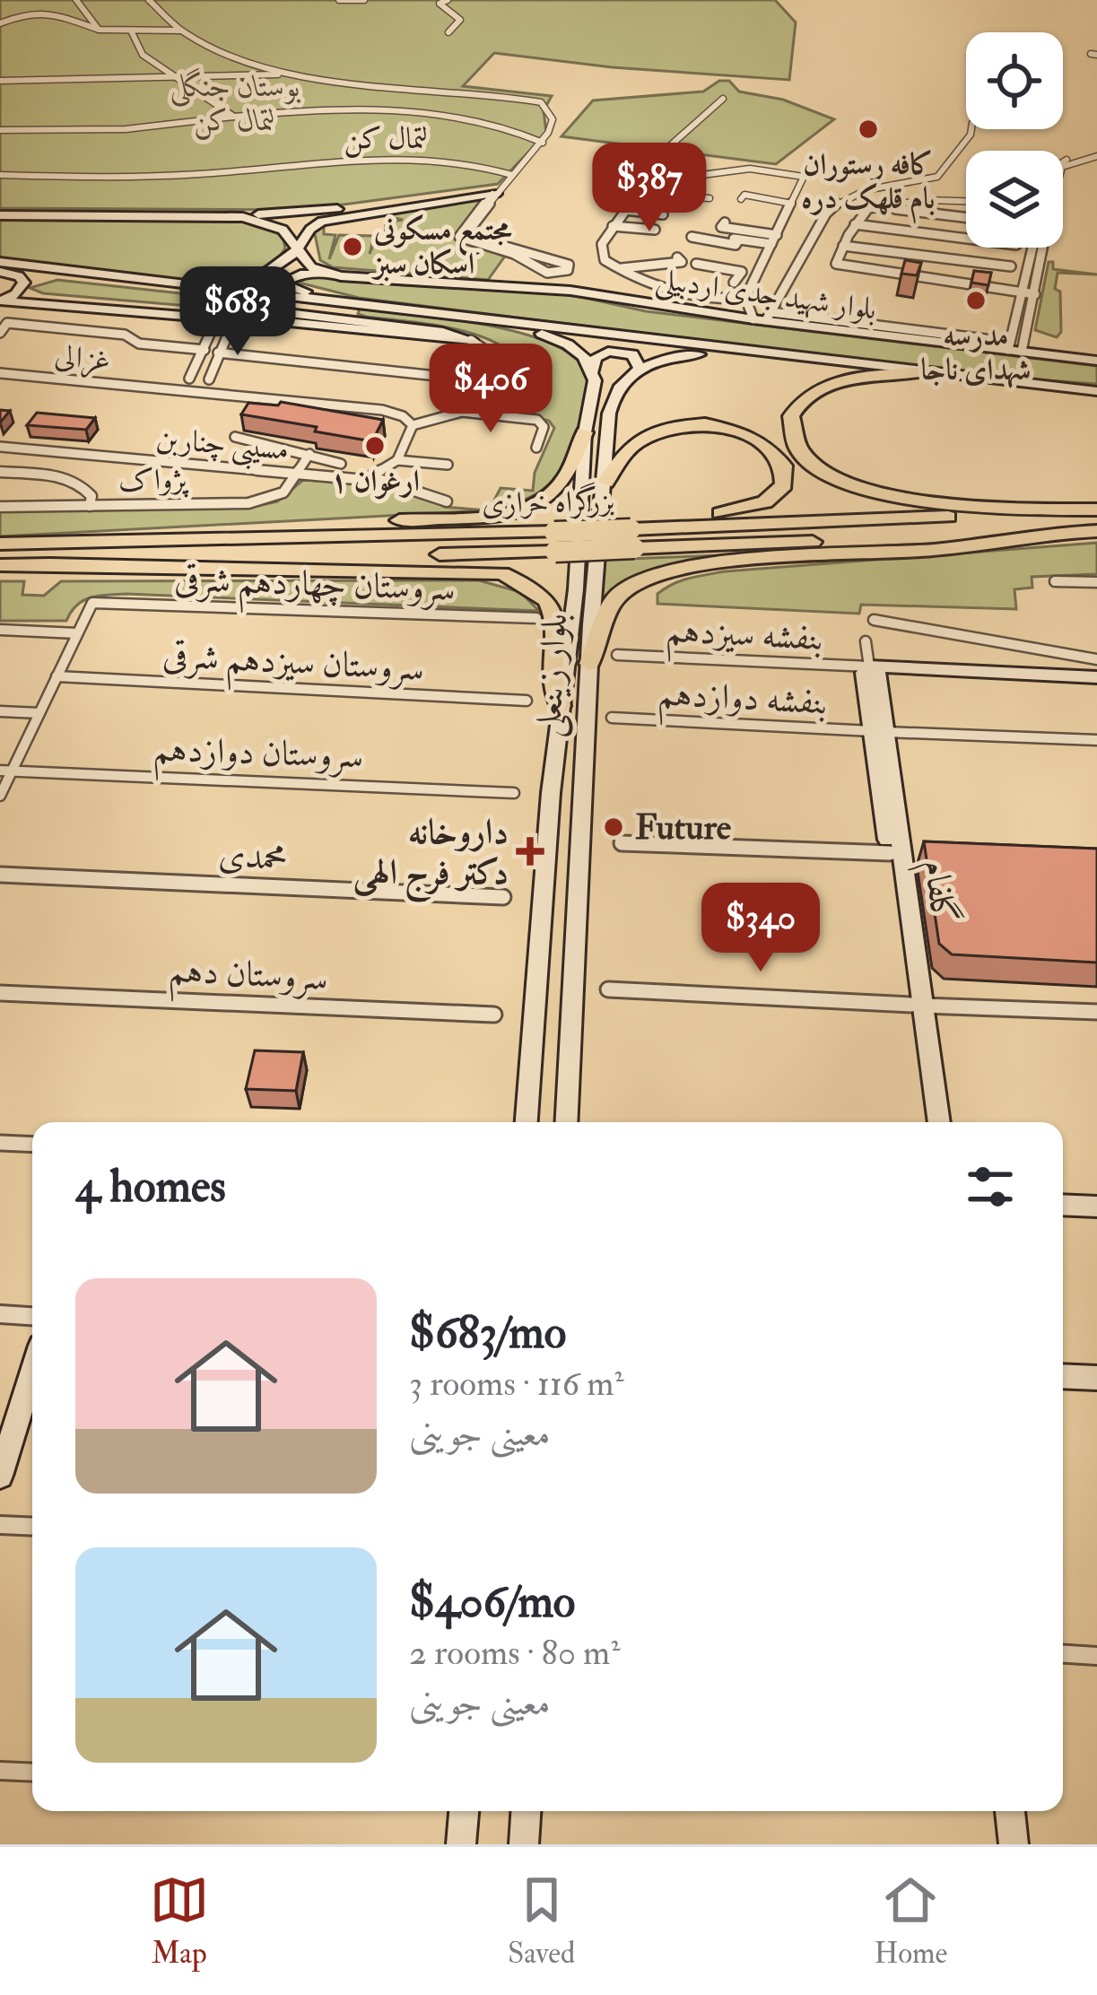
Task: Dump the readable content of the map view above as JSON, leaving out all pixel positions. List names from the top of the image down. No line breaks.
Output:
{"streets":{"highway":["بزرگراه خرازی"],"main road":["بلوار شهید جدی اردبیلی","بلوار زینعلی","گلفام"],"street":["لتمال کن","غزالی","مسیبی چناربن","پژواک","سروستان چهاردهم شرقی","بنفشه سیزدهم","سروستان سیزدهم شرقی","بنفشه دوازدهم","سروستان دوازدهم","محمدی","سروستان دهم"]},"crossings":[["مسیبی چناربن","پژواک"],["بنفشه سیزدهم","گلفام"],["بنفشه دوازدهم","گلفام"]],"parks":["بوستان جنگلی لتمال کن"],"places":{"other":["کافه رستوران بام قلهک دره","مجتمع مسکونی اسکان سبز","مدرسه شهدای ناجا","ارغوان ۱","Future"],"health":["داروخانه دکتر فرج الهی"]},"page":{"price":["$387","$683","$406","$340"],"heading":"4 homes","list":[{"name":"$683/mo","note":"3 rooms · 116 m² · معینی جوینی"},{"name":"$406/mo","note":"2 rooms · 80 m² · معینی جوینی"}],"tabs":["Map","Saved","Home"]}}
